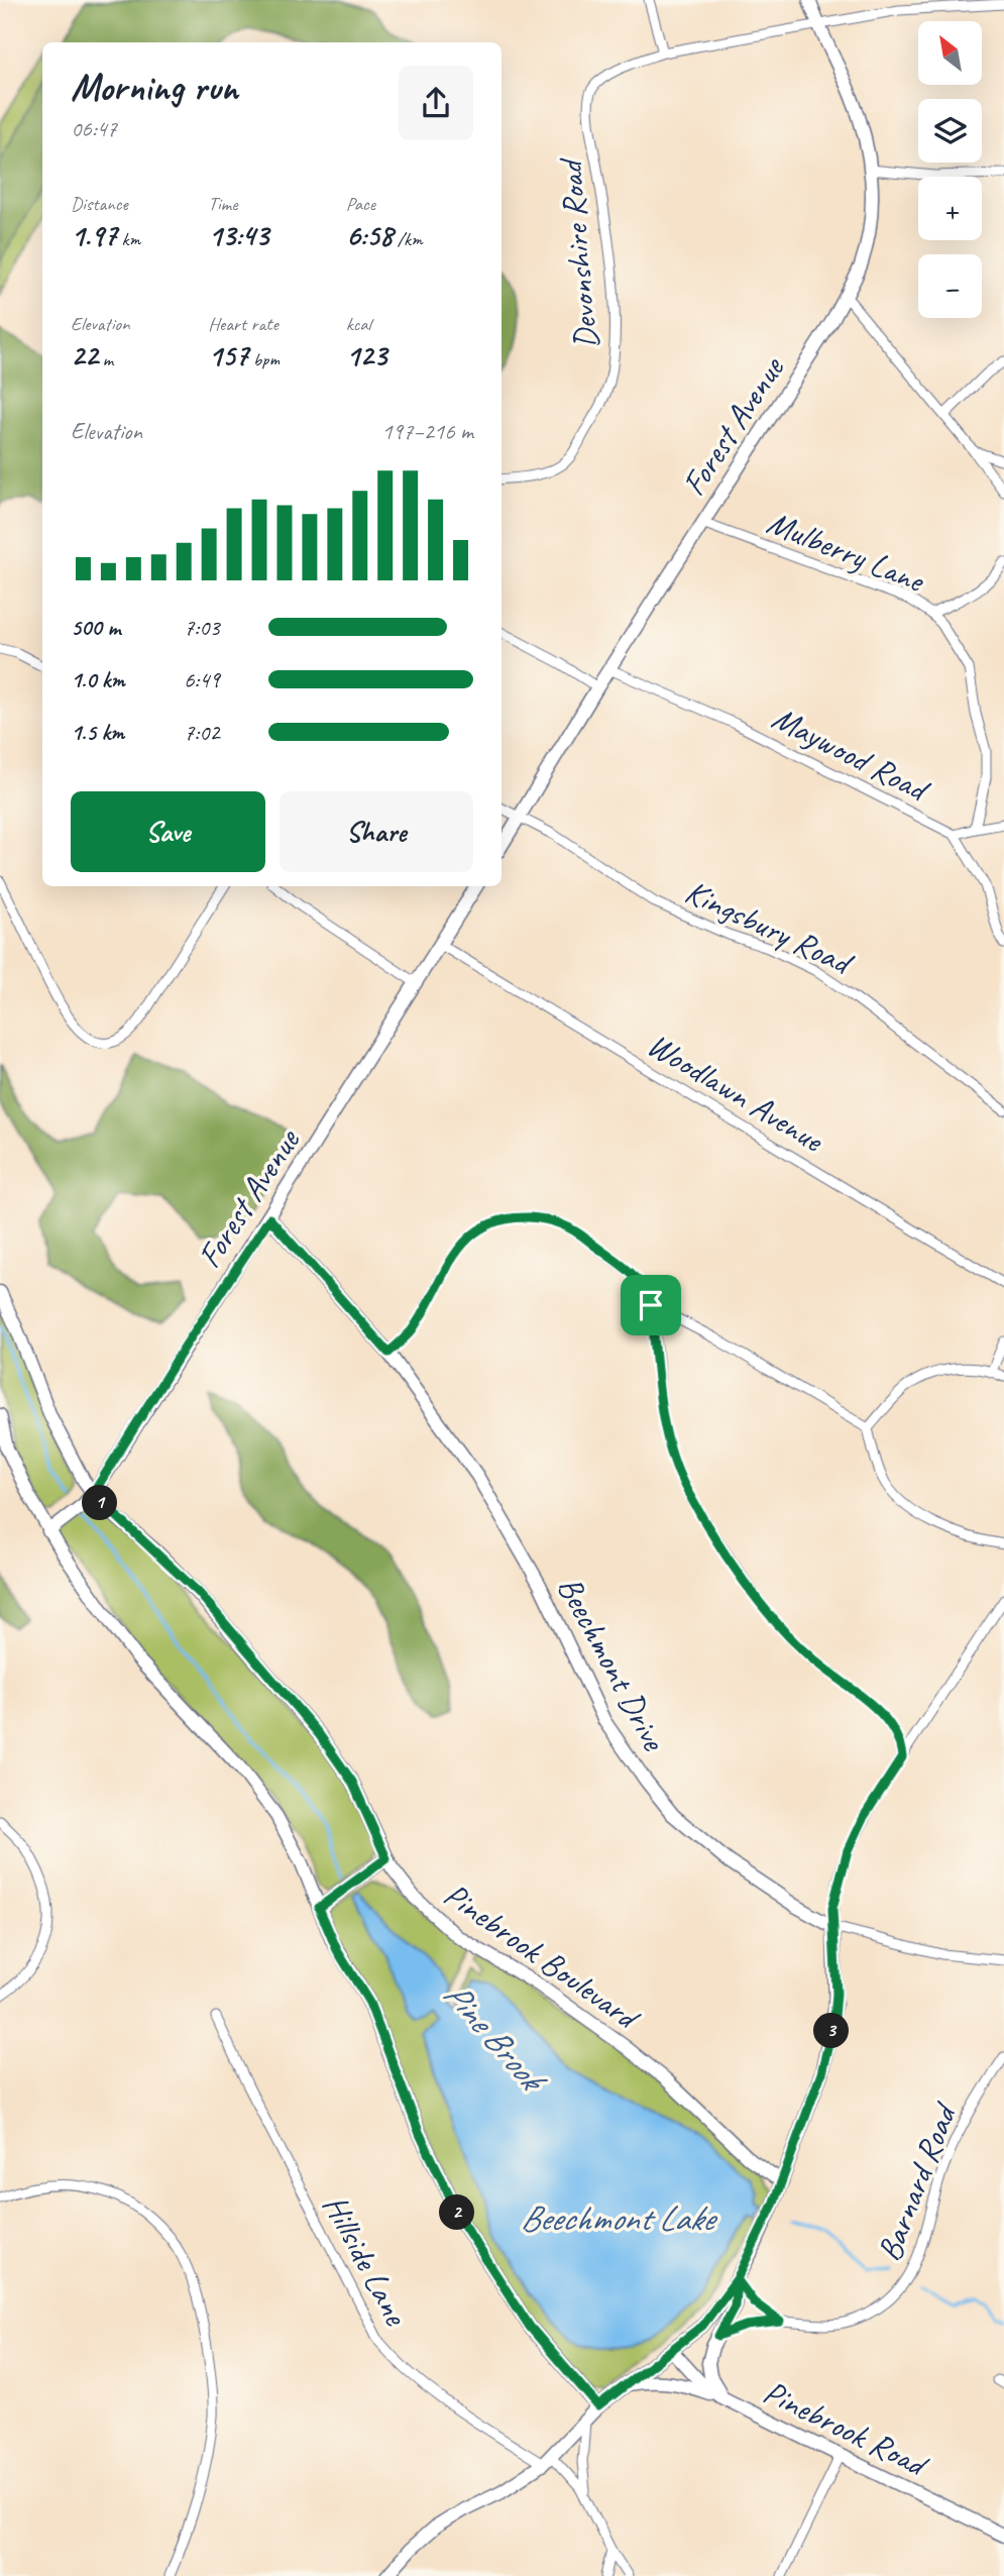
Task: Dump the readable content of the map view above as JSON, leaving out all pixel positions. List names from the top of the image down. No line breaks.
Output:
{"streets":{"street":["Devonshire Road","Forest Avenue","Mulberry Lane","Maywood Road","Kingsbury Road","Woodlawn Avenue","Beechmont Drive","Pinebrook Boulevard","Barnard Road","Hillside Lane","Pinebrook Road"]},"crossings":[["Forest Avenue","Mulberry Lane"],["Forest Avenue","Maywood Road"],["Forest Avenue","Kingsbury Road"],["Forest Avenue","Woodlawn Avenue"],["Forest Avenue","Beechmont Drive"],["Forest Avenue","Pinebrook Boulevard"]],"water":["Pine Brook","Beechmont Lake"],"north":"top left","page":{"map_buttons":["+","−"],"heading":["Morning run","06:47"],"stats":[["Distance","1.97 km"],["Time","13:43"],["Pace","6:58 /km"],["Elevation","22 m"],["Heart rate","157 bpm"],["kcal","123"]],"chart":["Elevation","197–216 m"],"list":[{"name":"500 m","note":"7:03"},{"name":"1.0 km","note":"6:49"},{"name":"1.5 km","note":"7:02"}],"buttons":["Save","Share"],"pins":["1","3","2"]}}
